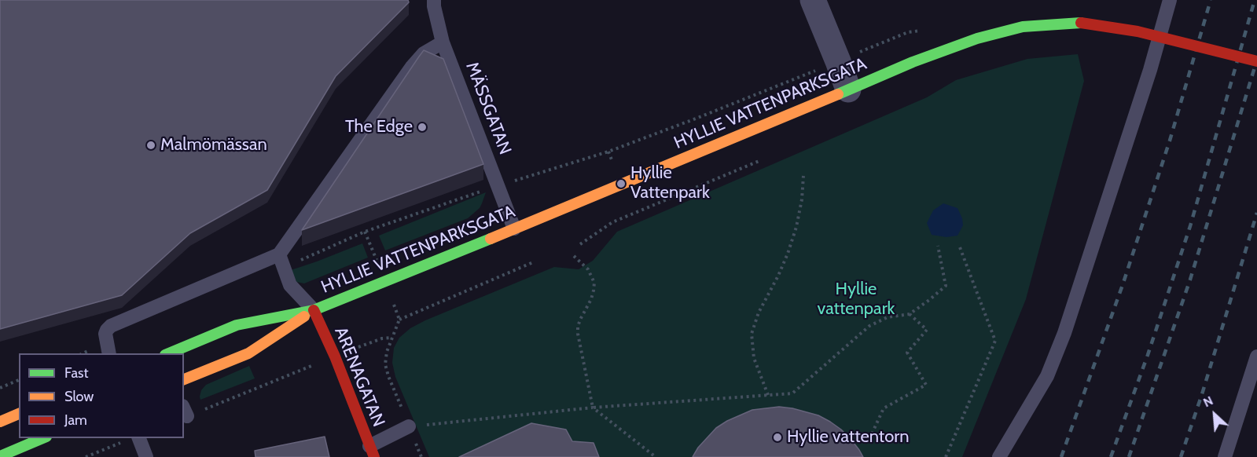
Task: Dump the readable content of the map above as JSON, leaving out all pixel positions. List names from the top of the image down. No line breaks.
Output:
{"streets":{"street":["HYLLIE VATTENPARKSGATA","ARENAGATAN"],"lane":["MÄSSGATAN"]},"crossings":[["HYLLIE VATTENPARKSGATA","MÄSSGATAN"],["HYLLIE VATTENPARKSGATA","ARENAGATAN"]],"parks":["Hyllie vattenpark"],"places":["The Edge","Malmömässan","Hyllie Vattenpark","Hyllie vattentorn"],"legend":["Fast","Slow","Jam"],"north":"top left"}
